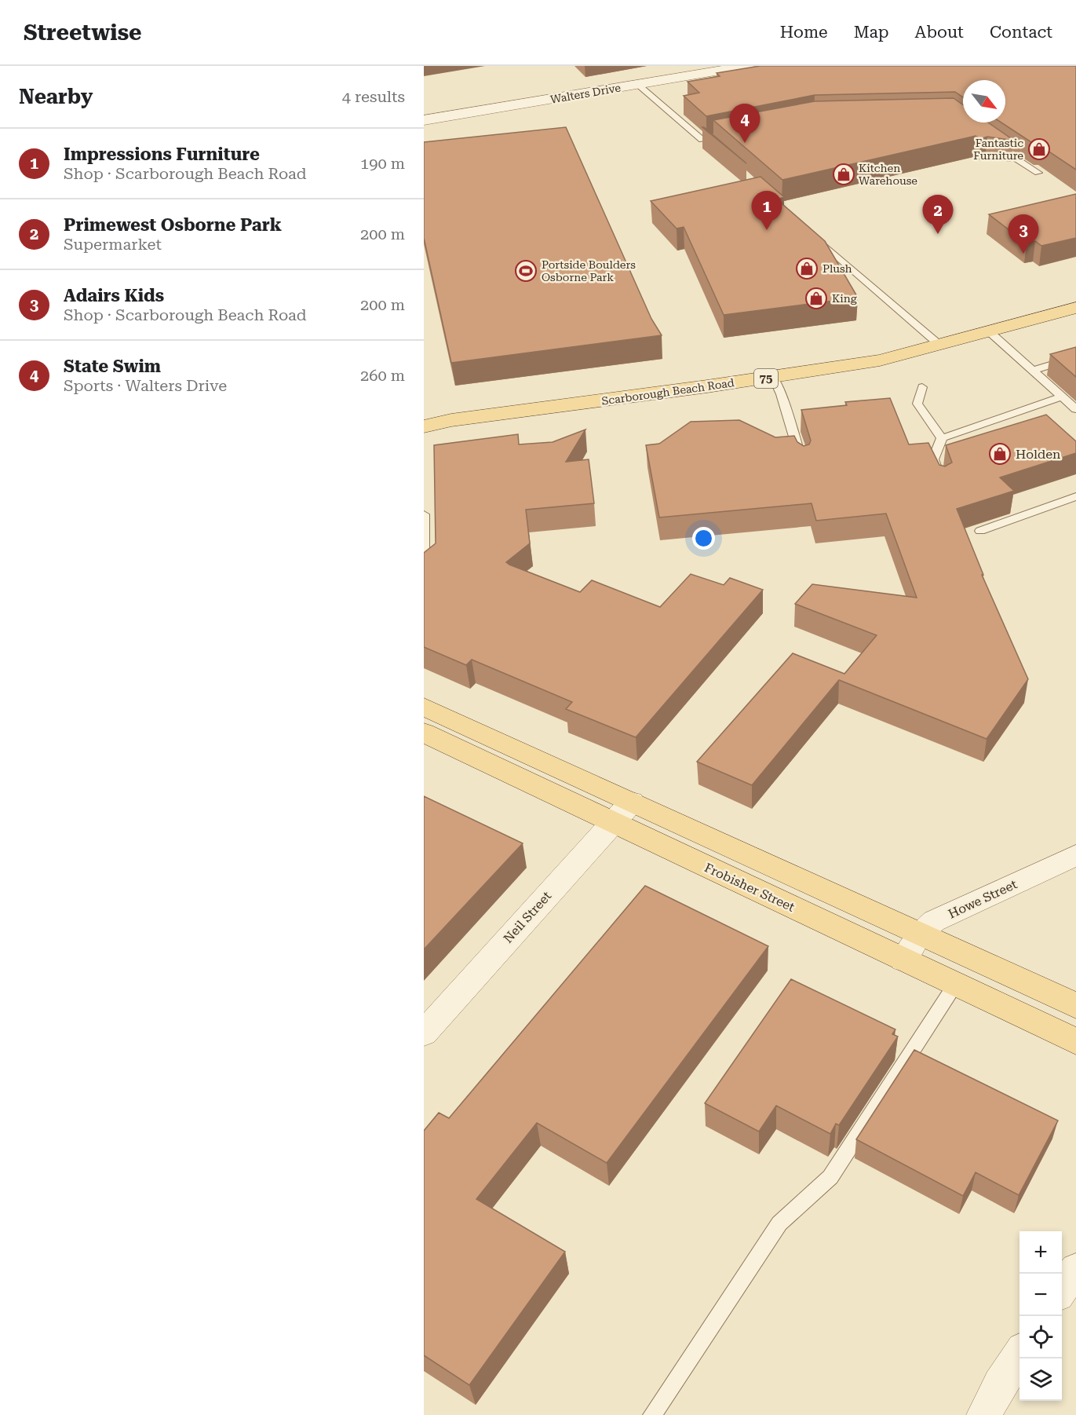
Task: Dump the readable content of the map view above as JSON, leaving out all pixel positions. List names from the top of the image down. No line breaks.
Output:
{"streets":{"main road":["75","Scarborough Beach Road","Frobisher Street"],"street":["Walters Drive","Howe Street","Neil Street"]},"crossings":[["Frobisher Street","Howe Street"],["Frobisher Street","Neil Street"]],"places":{"shop":["Fantastic Furniture","Kitchen Warehouse","Plush","King","Holden"],"sports":["Portside Boulders Osborne Park"]},"north":"bottom right","page":{"header":"Streetwise","nav":["Home","Map","About","Contact"],"heading":["Nearby","4 results"],"pins":["4","1","2","3"],"list":[{"mark":"1","name":"Impressions Furniture","note":"Shop · Scarborough Beach Road","value":"190 m"},{"mark":"2","name":"Primewest Osborne Park","note":"Supermarket","value":"200 m"},{"mark":"3","name":"Adairs Kids","note":"Shop · Scarborough Beach Road","value":"200 m"},{"mark":"4","name":"State Swim","note":"Sports · Walters Drive","value":"260 m"}],"map_buttons":["+","−"]}}
